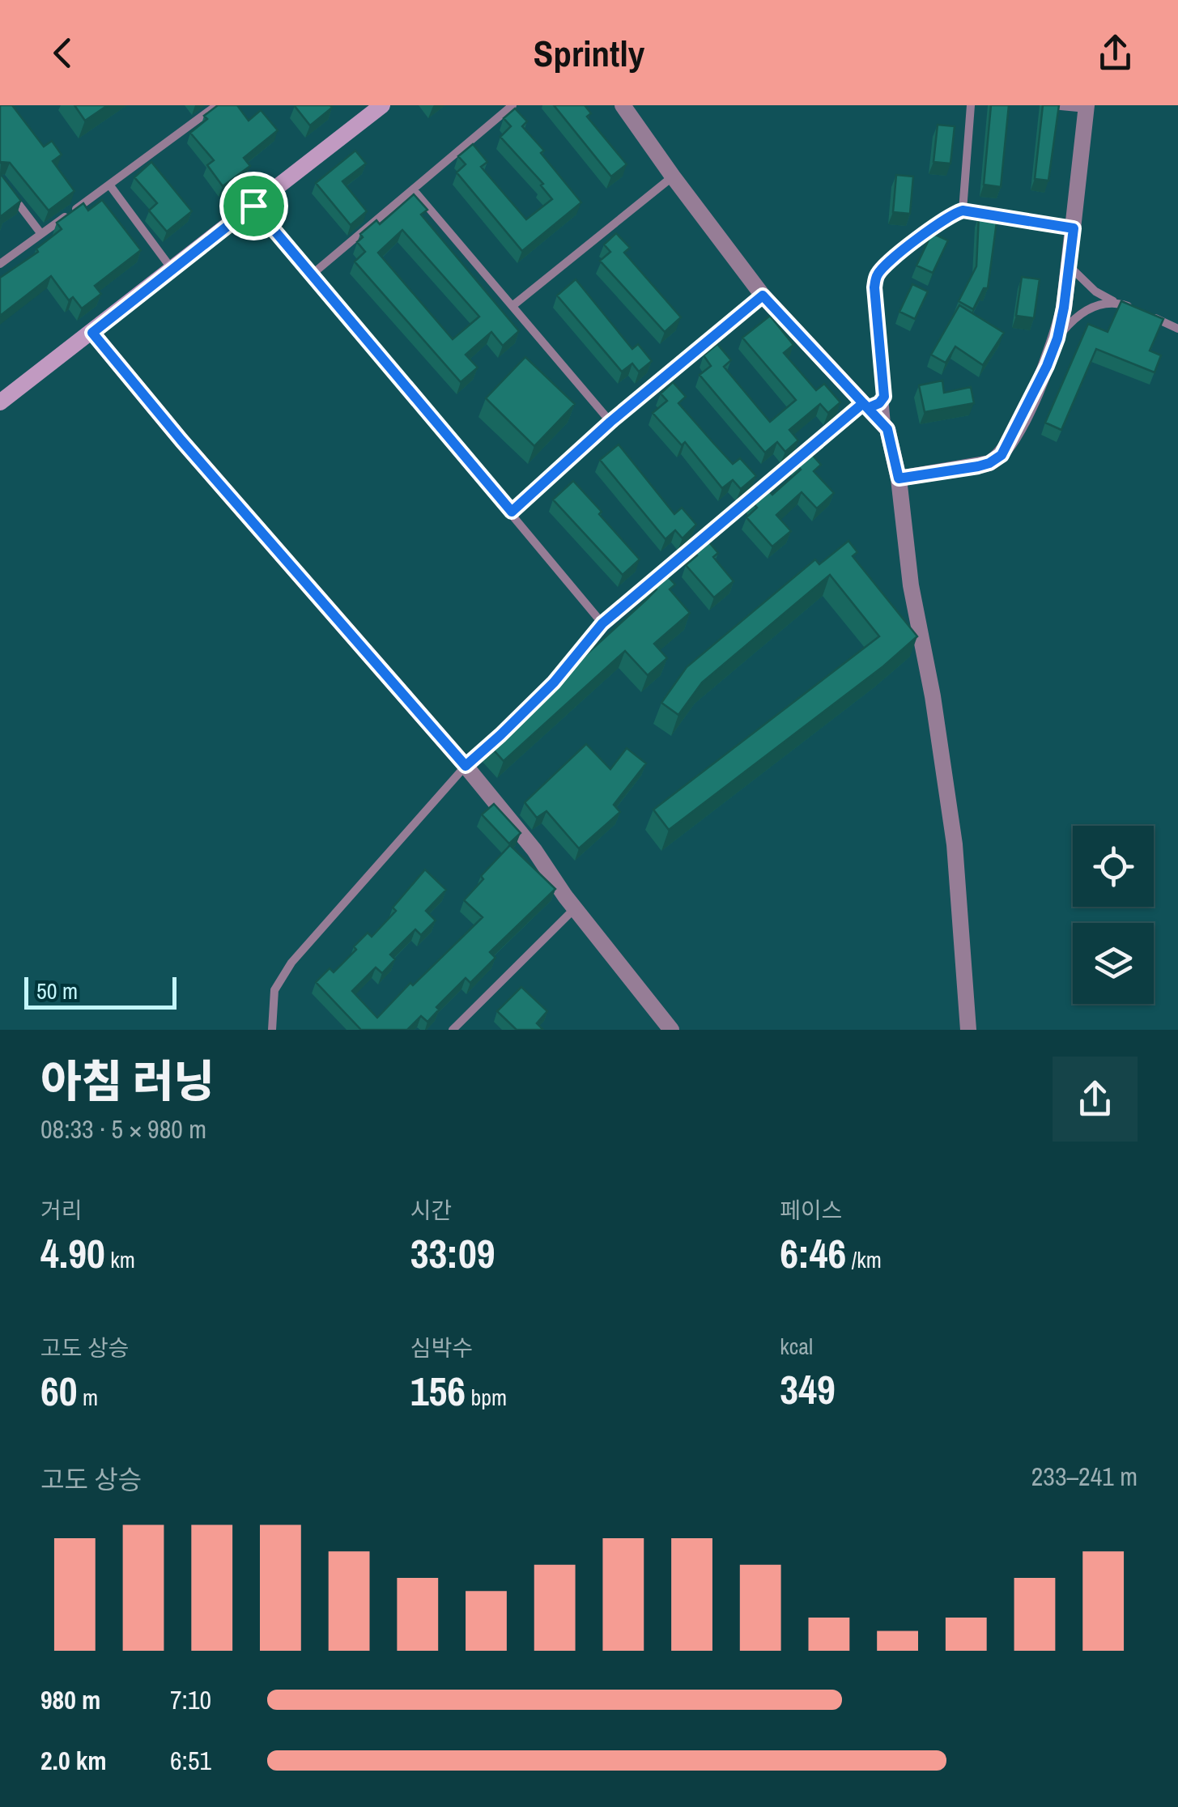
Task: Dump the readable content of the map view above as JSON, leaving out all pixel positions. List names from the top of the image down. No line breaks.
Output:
{"scale_bar":"50 m","page":{"header":"Sprintly","scale":"50 m","heading":["아침 러닝","08:33 · 5 × 980 m"],"stats":[["거리","4.90 km"],["시간","33:09"],["페이스","6:46 /km"],["고도 상승","60 m"],["심박수","156 bpm"],["kcal","349"]],"chart":["고도 상승","233–241 m"],"list":[{"name":"980 m","note":"7:10"},{"name":"2.0 km","note":"6:51"}]}}
